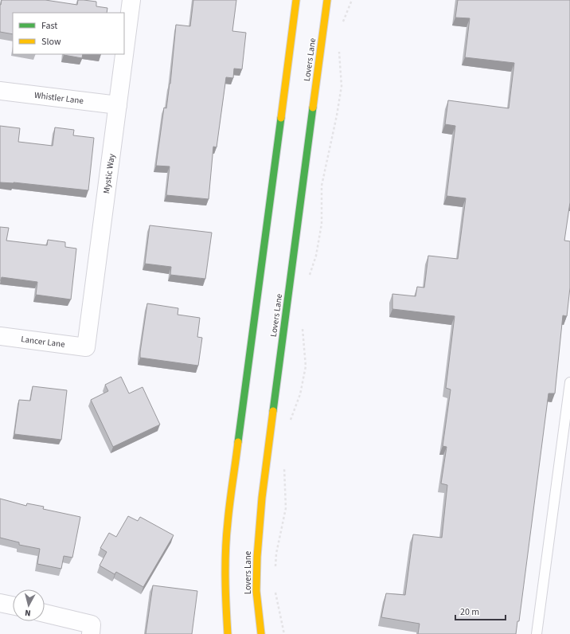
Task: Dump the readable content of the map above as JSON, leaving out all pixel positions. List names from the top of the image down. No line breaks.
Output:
{"streets":{"street":["Lovers Lane","Whistler Lane","Mystic Way","Lancer Lane"]},"crossings":[["Whistler Lane","Mystic Way"],["Mystic Way","Lancer Lane"]],"legend":["Fast","Slow"],"scale_bar":"20 m","north":"bottom"}
